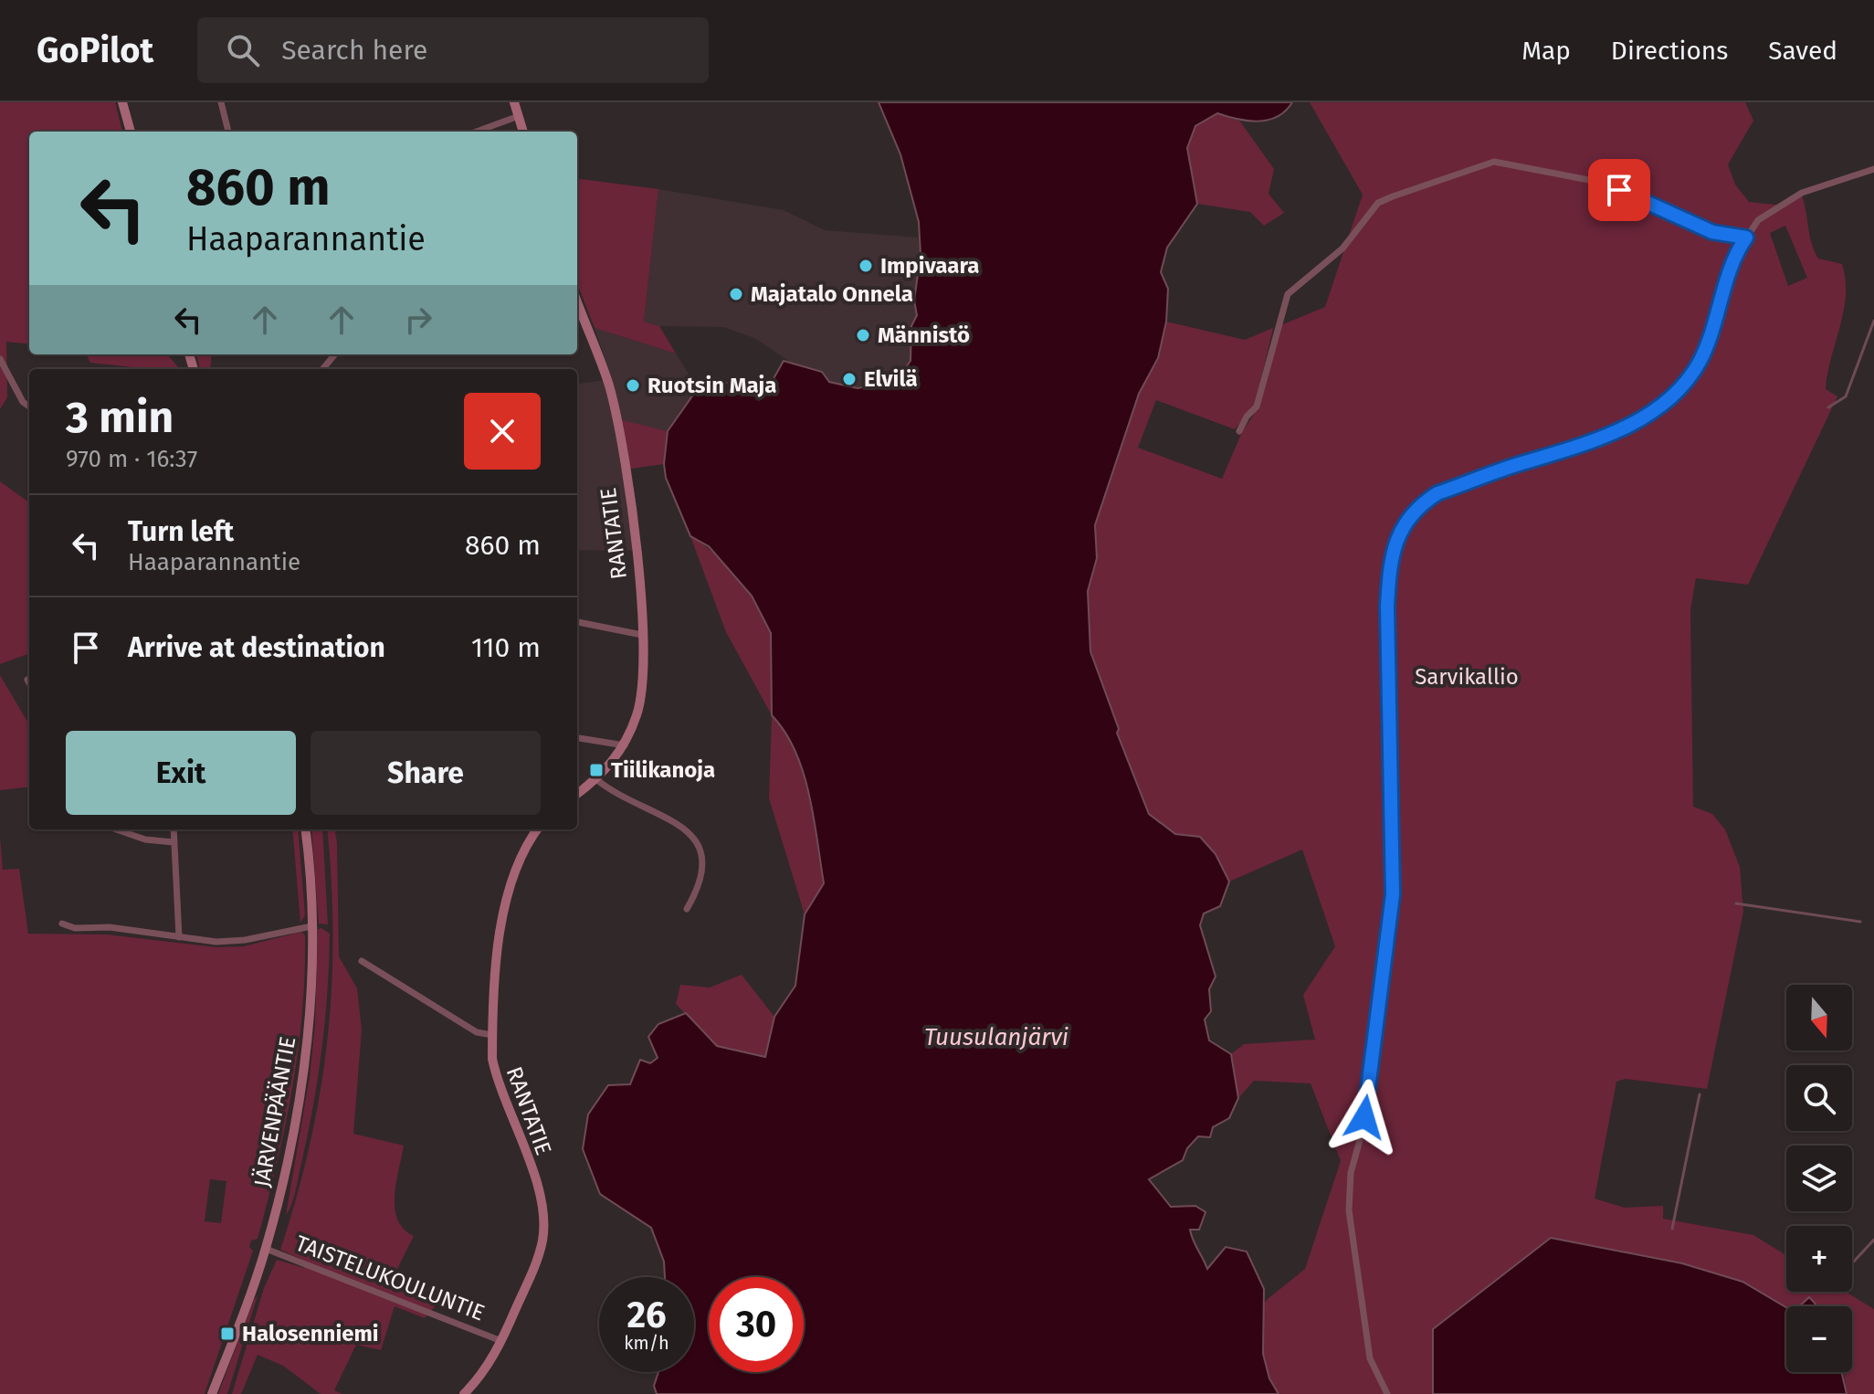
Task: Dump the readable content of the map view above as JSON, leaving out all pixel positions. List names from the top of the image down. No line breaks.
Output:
{"streets":{"street":["RANTATIE","JÄRVENPÄÄNTIE","TAISTELUKOULUNTIE"]},"crossings":[["RANTATIE","TAISTELUKOULUNTIE"],["JÄRVENPÄÄNTIE","TAISTELUKOULUNTIE"]],"water":["Tuusulanjärvi"],"parks":["Sarvikallio"],"places":{"other":["Impivaara","Majatalo Onnela","Männistö","Elvilä","Ruotsin Maja"],"transit":["Tiilikanoja","Halosenniemi"]},"north":"bottom","page":{"header":"GoPilot","search":"Search here","nav":["Map","Directions","Saved"],"turn":["860 m","Haaparannantie"],"heading":["3 min","970 m · 16:37"],"list":[{"name":"Turn left","note":"Haaparannantie","value":"860 m"},{"name":"Arrive at destination","value":"110 m"}],"buttons":["Exit","Share"],"map_buttons":["+","−"],"speed":"26 km/h","limit":"30"}}
